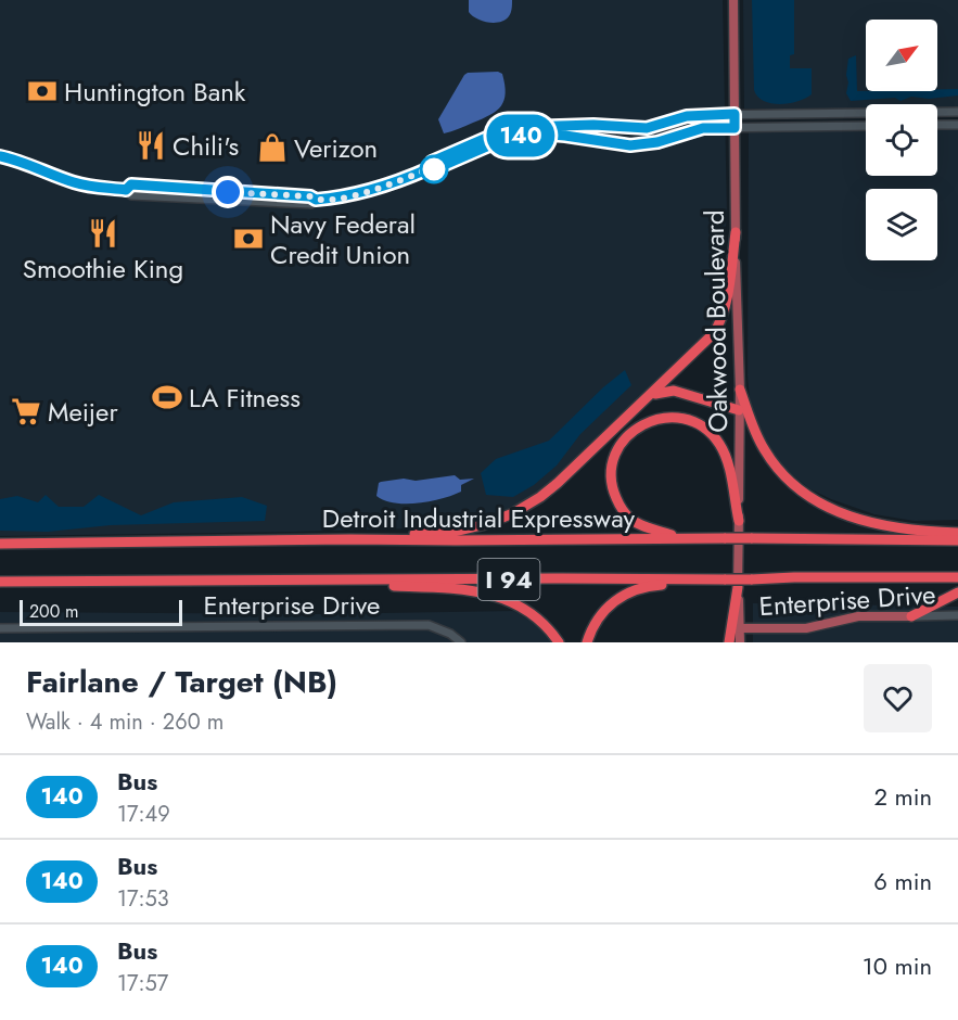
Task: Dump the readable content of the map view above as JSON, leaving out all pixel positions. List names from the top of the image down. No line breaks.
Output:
{"streets":{"highway":["Detroit Industrial Expressway","I 94"],"main road":["Oakwood Boulevard","Enterprise Drive"]},"crossings":[["Oakwood Boulevard","Enterprise Drive"]],"places":{"bank":["Huntington Bank","Navy Federal Credit Union"],"restaurant":["Chili's","Smoothie King"],"shop":["Verizon"],"sports":["LA Fitness"],"supermarket":["Meijer"]},"lines":["bus line 140"],"scale_bar":"200 m","north":"top right","page":{"on_map":"140","scale":"200 m","heading":["Fairlane / Target (NB)","Walk · 4 min · 260 m"],"list":[{"mark":"140","name":"Bus","note":"17:49","value":"2 min"},{"mark":"140","name":"Bus","note":"17:53","value":"6 min"},{"mark":"140","name":"Bus","note":"17:57","value":"10 min"}]}}
